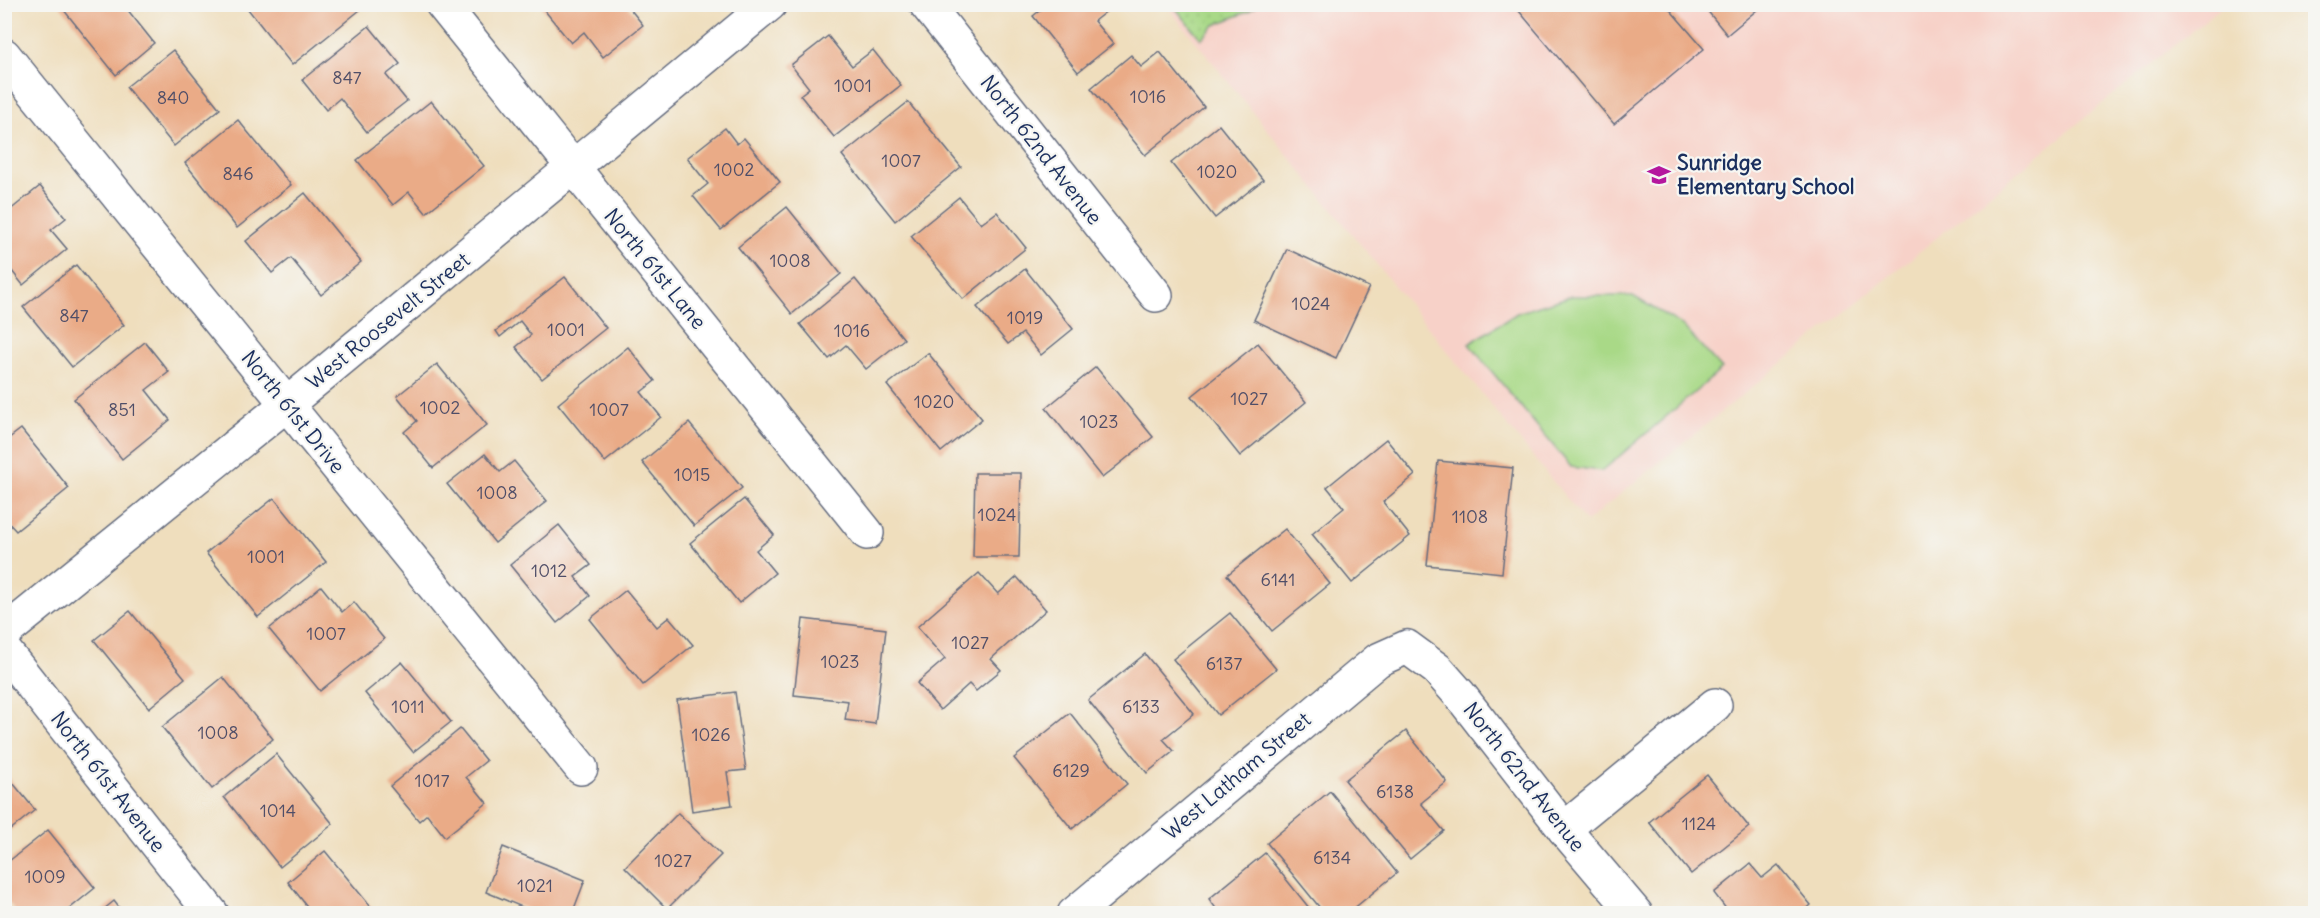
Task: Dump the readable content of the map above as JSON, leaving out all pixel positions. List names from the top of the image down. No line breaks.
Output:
{"streets":{"street":["North 62nd Avenue","North 61st Lane","West Roosevelt Street","North 61st Drive","West Latham Street","North 61st Avenue"]},"crossings":[["North 62nd Avenue","West Latham Street"],["North 61st Lane","West Roosevelt Street"],["West Roosevelt Street","North 61st Drive"]],"places":{"school or university":["Sunridge Elementary School"]},"house_numbers":["847","1001","1016","840","1007","1002","1020","846","1008","1024","847","1019","1001","1016","1027","1020","1002","851","1007","1023","1015","1008","1024","1108","1001","1012","6141","1007","1027","1023","6137","1011","6133","1008","1026","6129","1017","6138","1014","1124","6134","1027","1009","1021"]}
